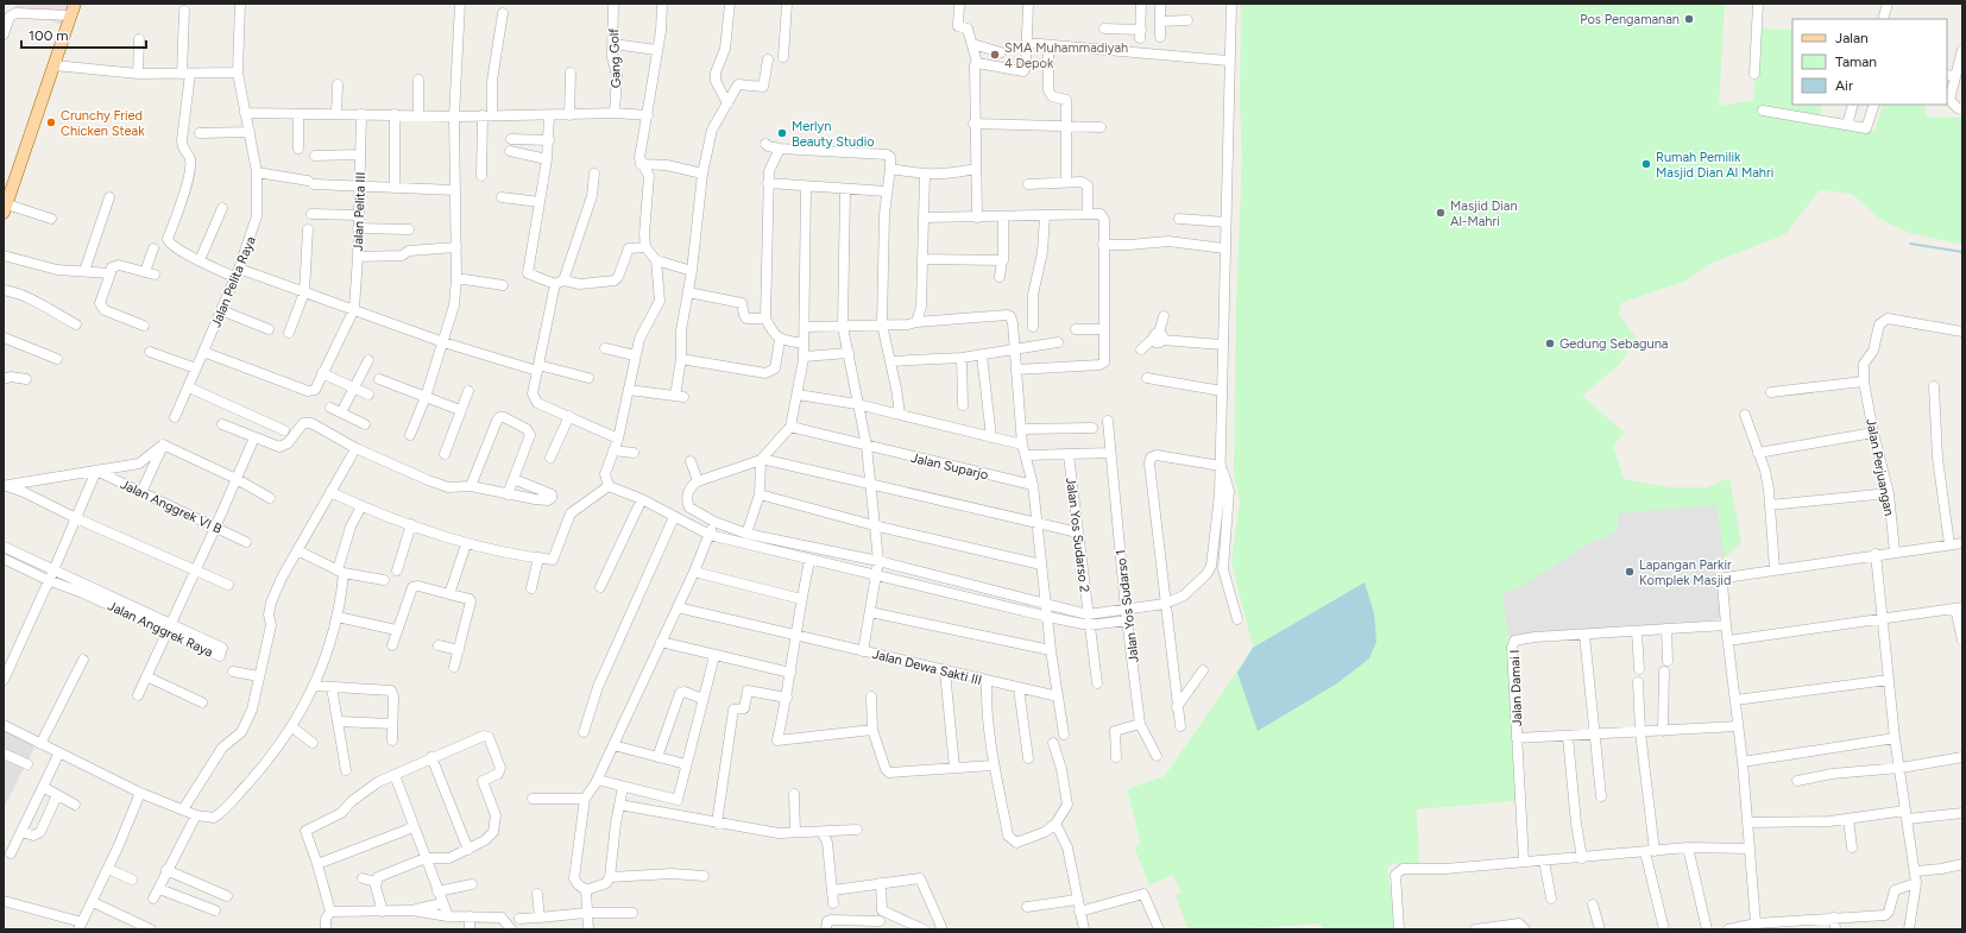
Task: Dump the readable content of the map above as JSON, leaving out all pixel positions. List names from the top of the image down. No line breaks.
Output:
{"streets":{"street":["Gang Golf","Jalan Pelita III","Jalan Pelita Raya","Jalan Suparjo","Jalan Perjuangan","Jalan Anggrek VI B","Jalan Yos Sudarso 2","Jalan Yos Sudarso 1","Jalan Anggrek Raya","Jalan Dewa Sakti III","Jalan Damai I"]},"places":["Pos Pengamanan","SMA Muhammadiyah 4 Depok","Crunchy Fried Chicken Steak","Merlyn Beauty Studio","Rumah Pemilik Masjid Dian Al Mahri","Masjid Dian Al-Mahri","Gedung Sebaguna","Lapangan Parkir Komplek Masjid"],"legend":["Jalan","Taman","Air"],"scale_bar":"100 m"}
